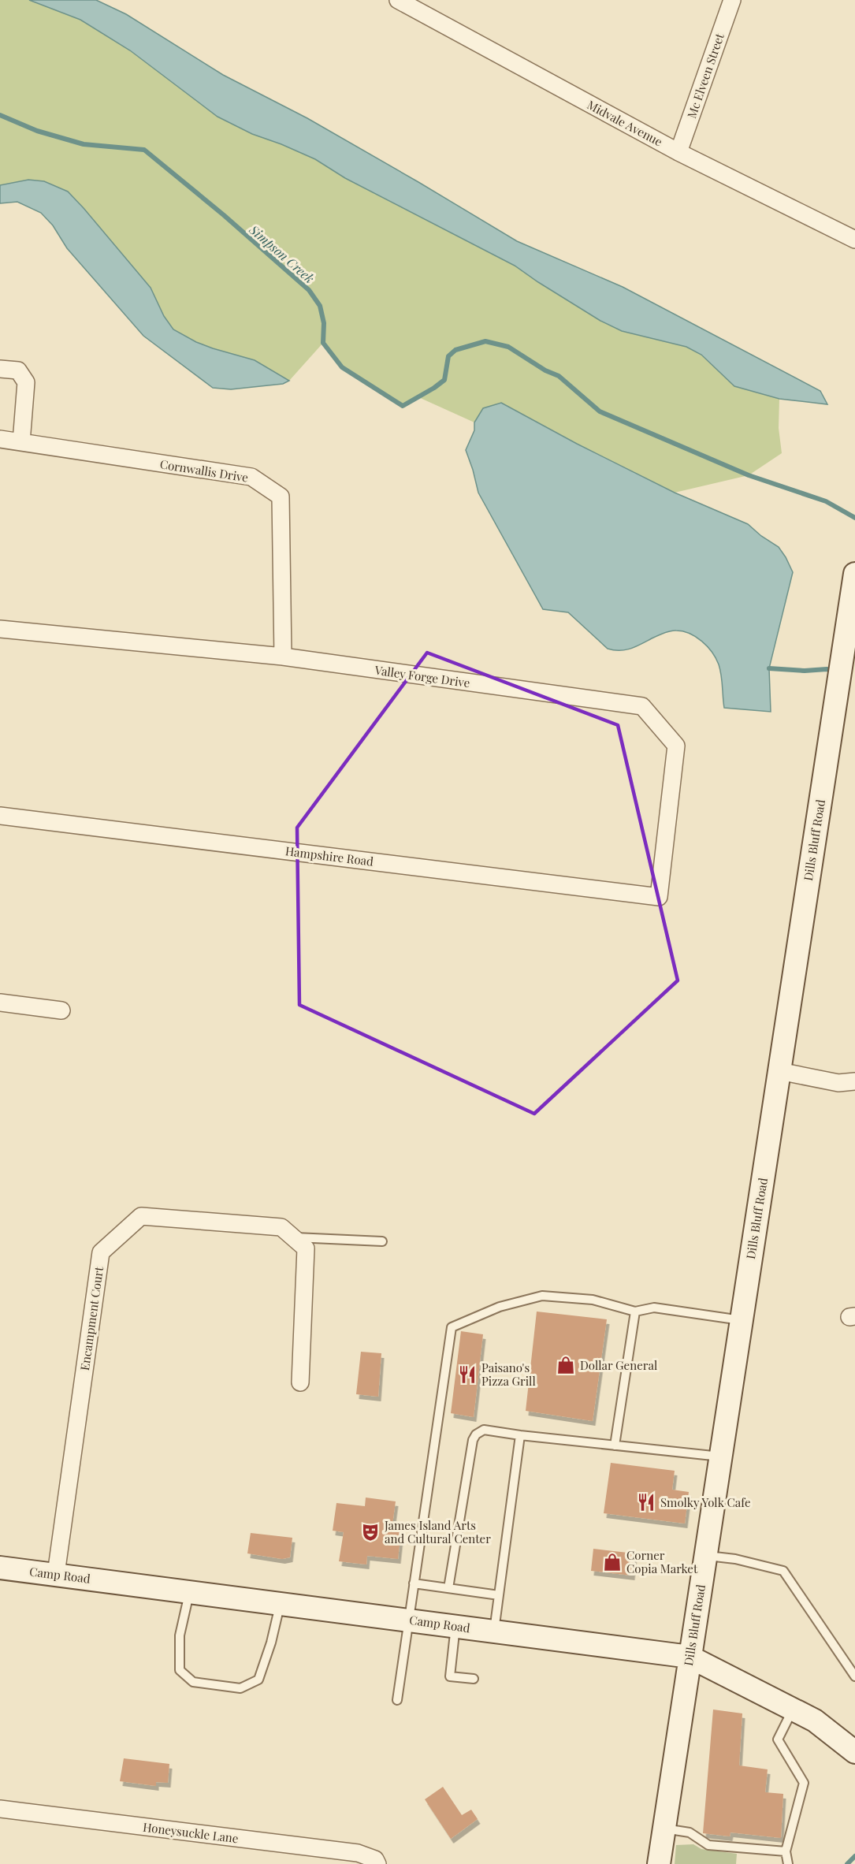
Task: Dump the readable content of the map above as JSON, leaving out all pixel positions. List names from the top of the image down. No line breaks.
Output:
{"streets":{"street":["Mc Elveen Street","Midvale Avenue","Cornwallis Drive","Valley Forge Drive","Dills Bluff Road","Hampshire Road","Encampment Court","Camp Road","Honeysuckle Lane"]},"crossings":[["Mc Elveen Street","Midvale Avenue"],["Cornwallis Drive","Valley Forge Drive"],["Valley Forge Drive","Hampshire Road"],["Dills Bluff Road","Camp Road"],["Encampment Court","Camp Road"]],"water":["Simpson Creek"],"places":{"shop":["Dollar General","Corner Copia Market"],"restaurant":["Paisano's Pizza Grill","Smolky Yolk Cafe"],"theatre":["James Island Arts and Cultural Center"]}}
